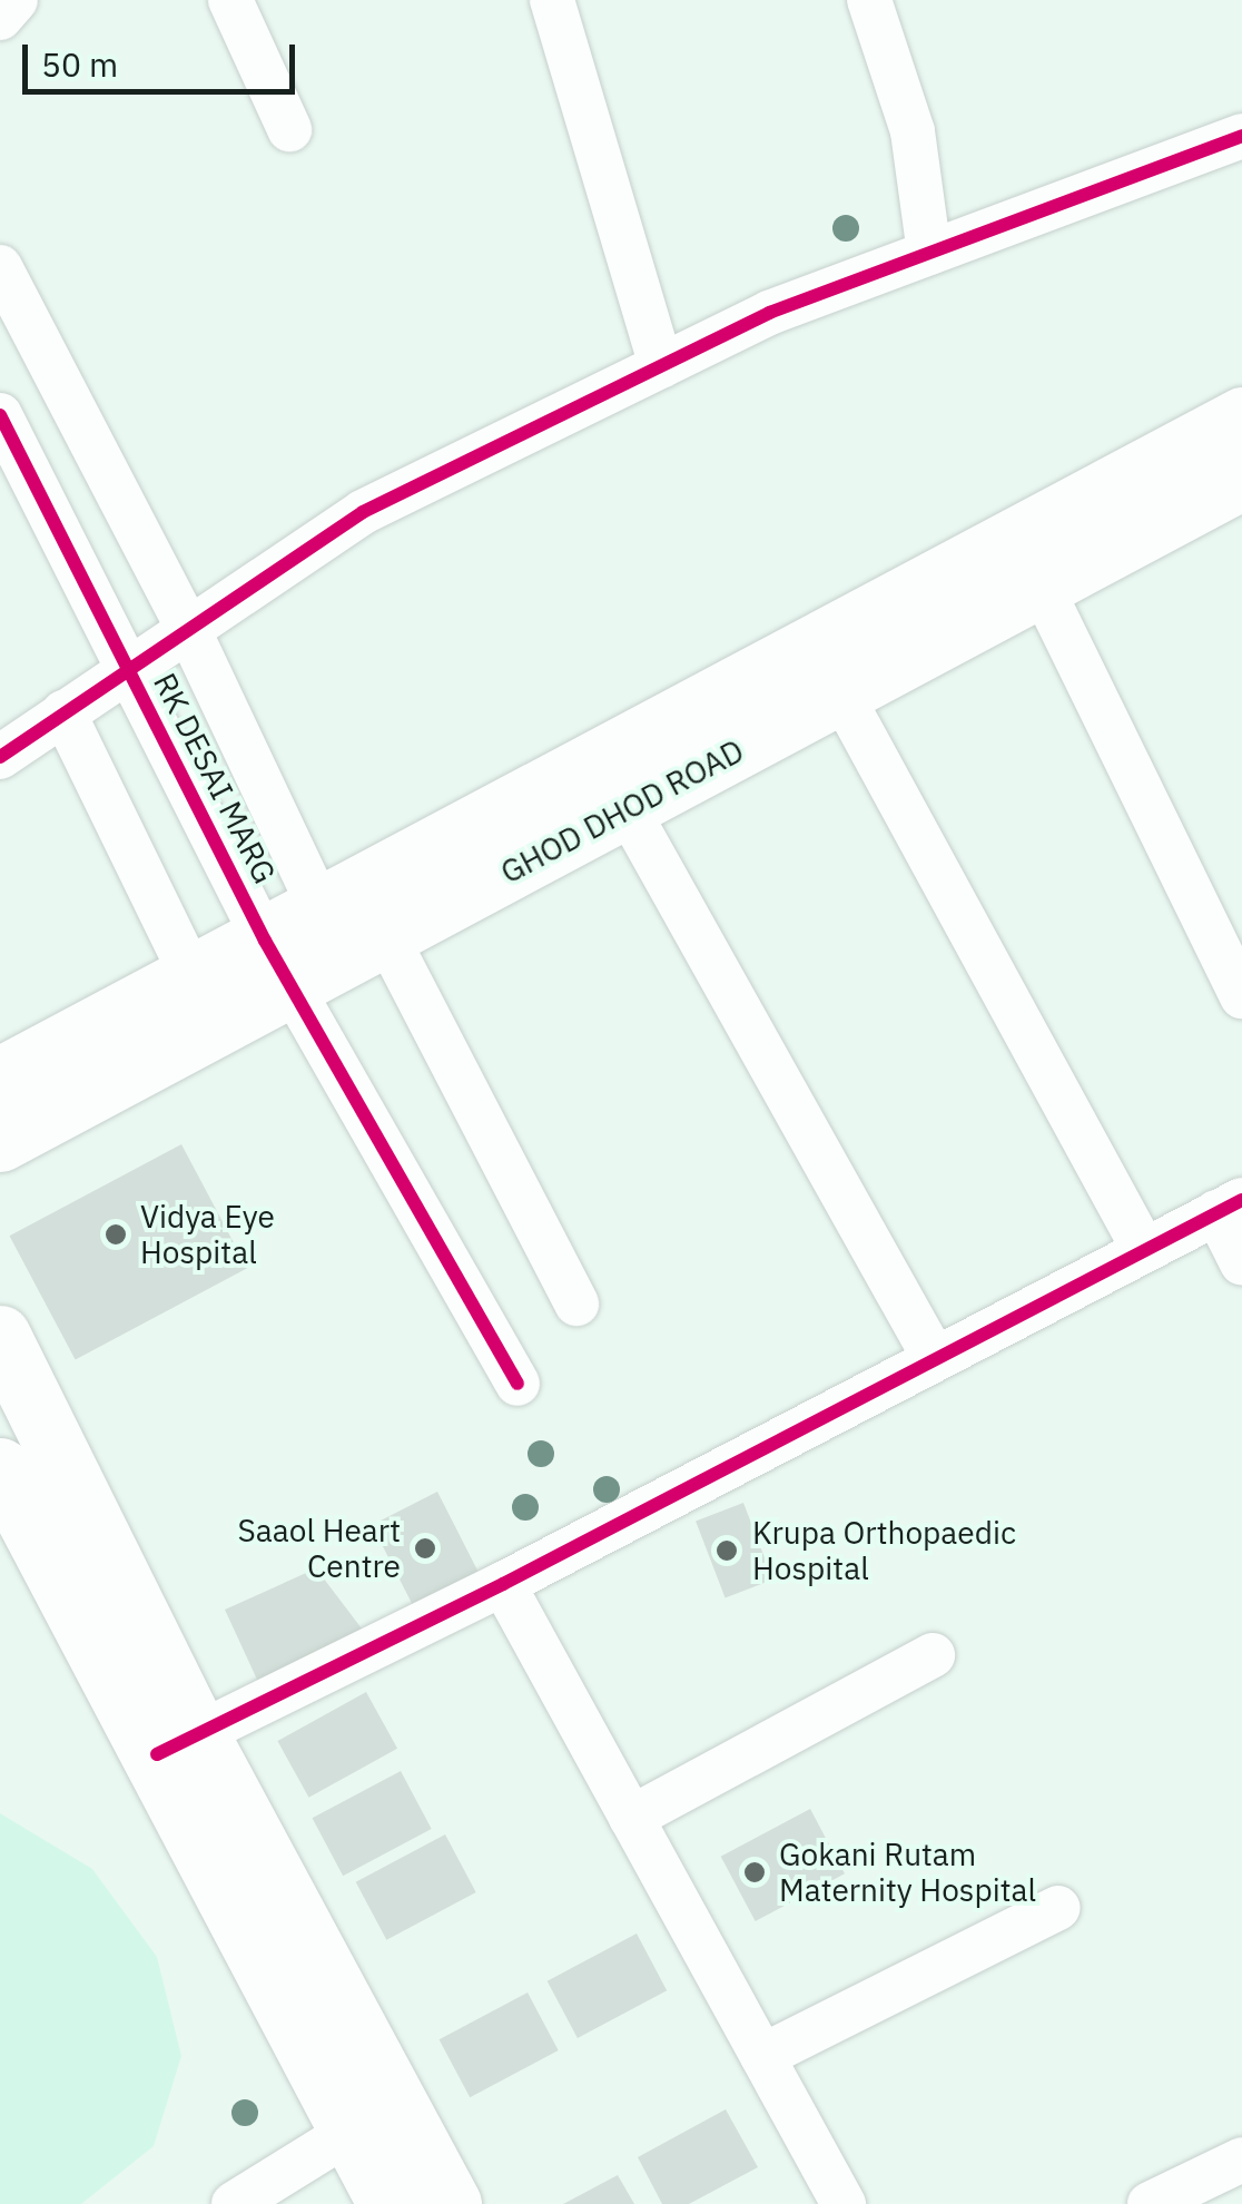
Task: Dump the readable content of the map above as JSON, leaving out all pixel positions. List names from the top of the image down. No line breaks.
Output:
{"streets":{"main road":["GHOD DHOD ROAD"],"street":["RK DESAI MARG"]},"places":["Vidya Eye Hospital","Saaol Heart Centre","Krupa Orthopaedic Hospital","Gokani Rutam Maternity Hospital"],"scale_bar":"50 m"}
